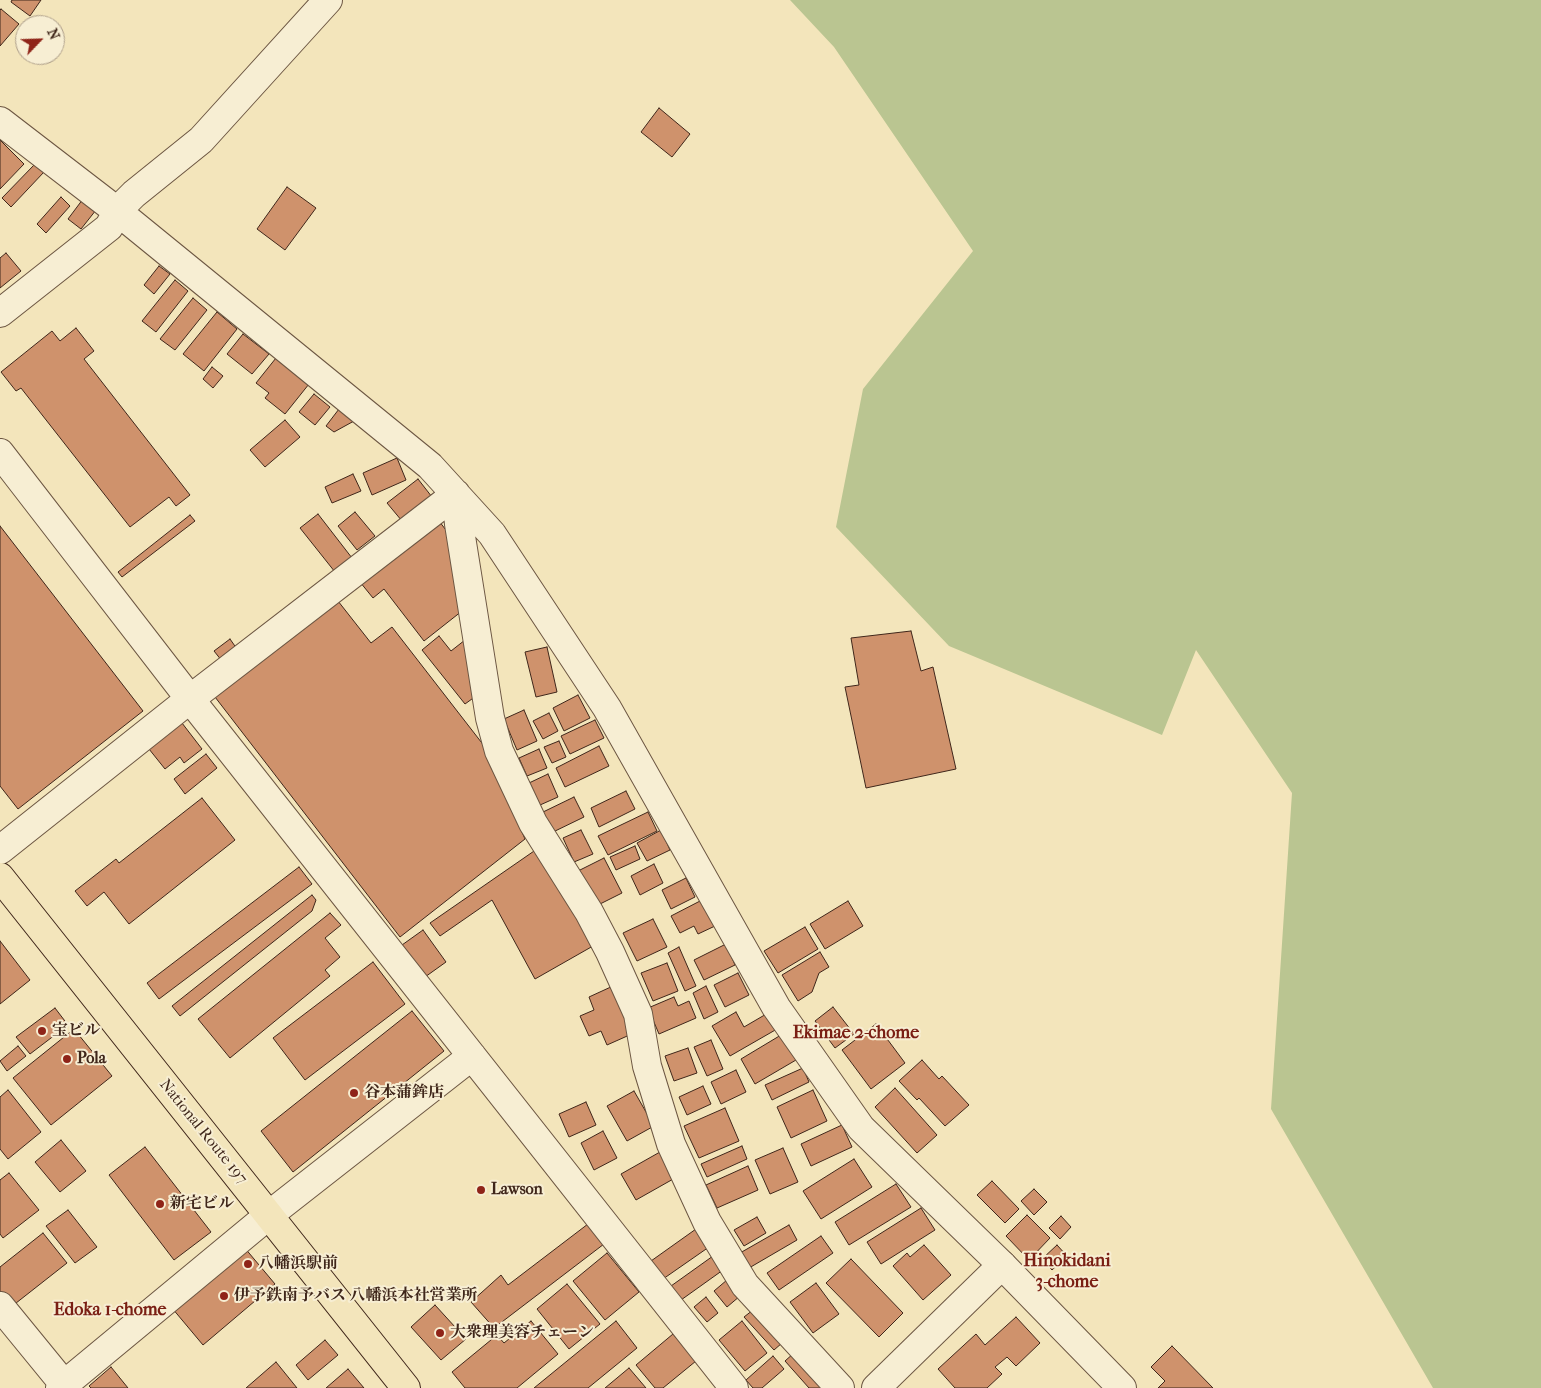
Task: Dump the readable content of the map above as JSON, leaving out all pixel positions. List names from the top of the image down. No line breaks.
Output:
{"streets":{"highway":["National Route 197"]},"districts":["Ekimae 2-chome","Hinokidani 3-chome","Edoka 1-chome"],"places":["宝ビル","Pola","谷本蒲鉾店","Lawson","新宅ビル","八幡浜駅前","伊予鉄南予バス 八幡浜本社営業所","大衆理美容チェーン"],"north":"top right"}
